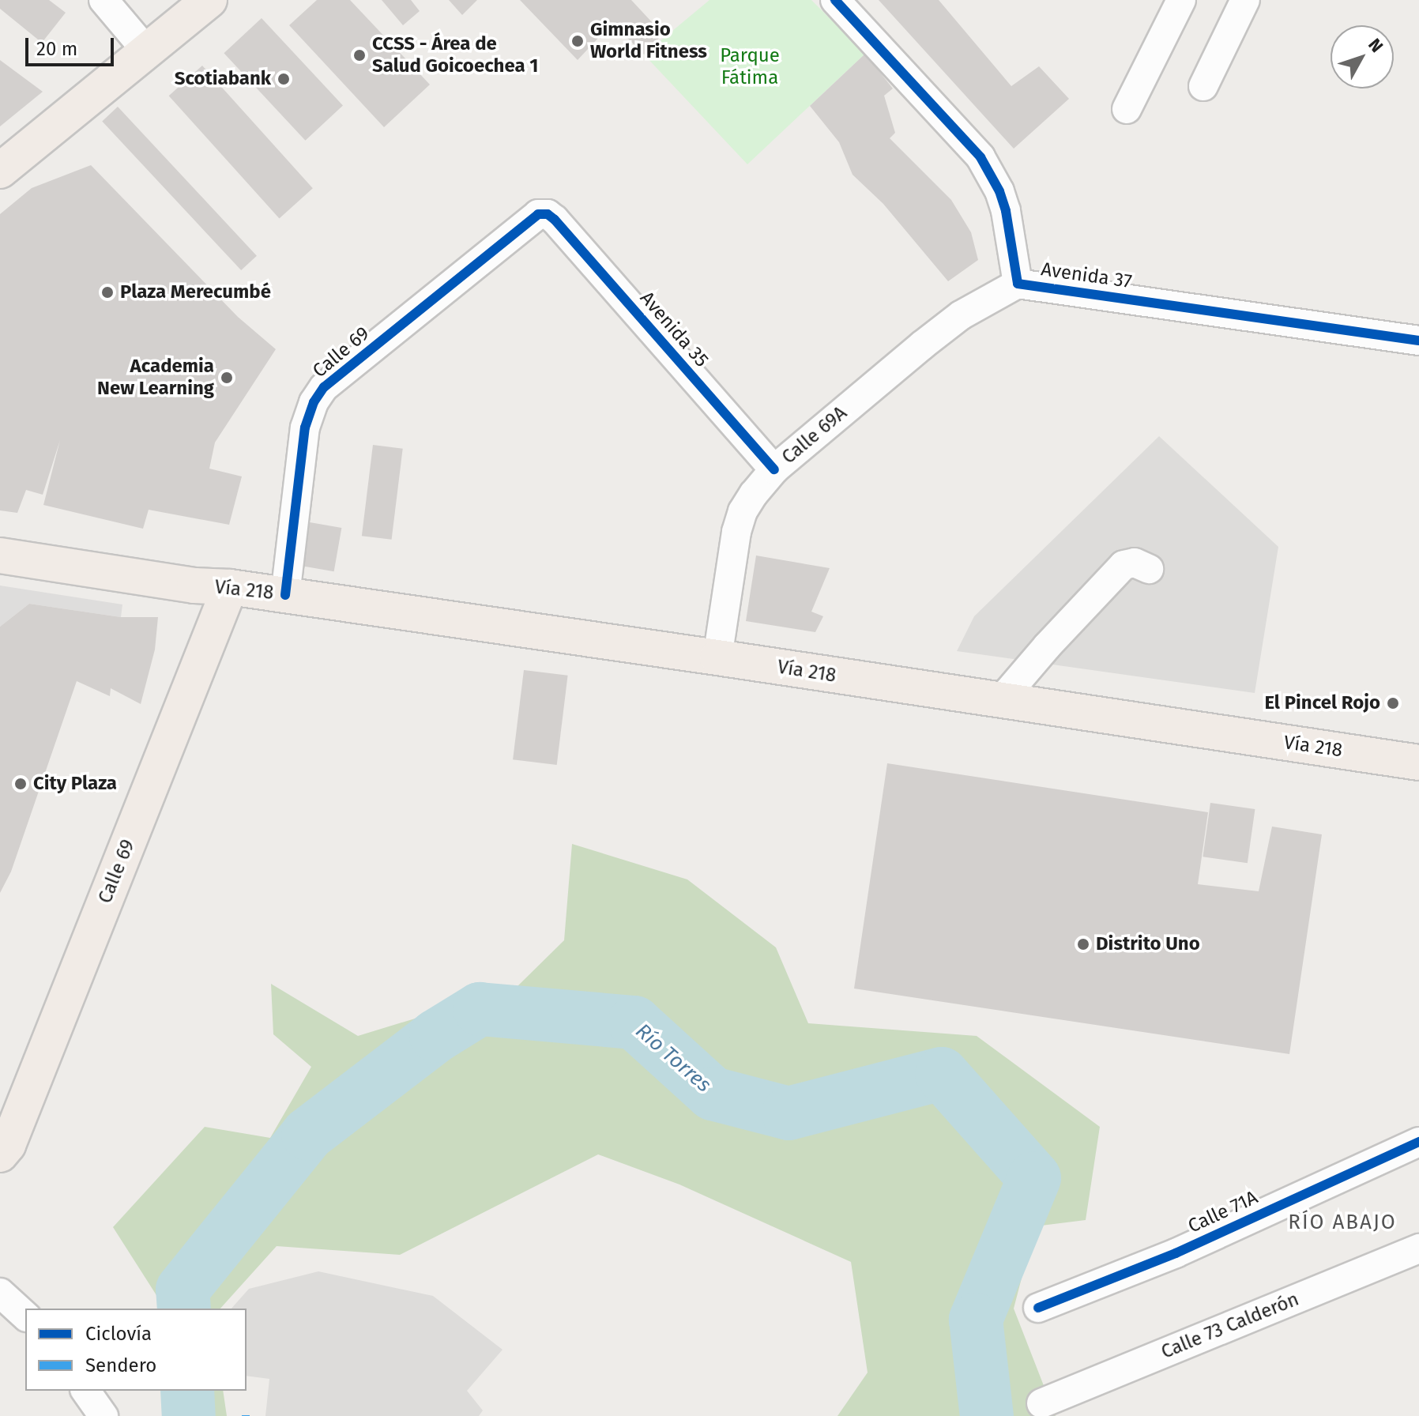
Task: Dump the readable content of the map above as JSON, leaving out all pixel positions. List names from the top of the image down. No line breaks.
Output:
{"streets":{"main road":["Calle 69","Vía 218"],"street":["Avenida 37","Avenida 35","Calle 69A","Calle 71A","Calle 73 Calderón"]},"crossings":[["Avenida 37","Calle 69A"],["Avenida 35","Calle 69"],["Avenida 35","Calle 69A"],["Calle 69","Vía 218"],["Calle 69A","Vía 218"]],"districts":["RÍO ABAJO"],"water":["Río Torres"],"parks":["Parque Fátima"],"places":["Gimnasio World Fitness","CCSS - Área de Salud Goicoechea 1","Scotiabank","Plaza Merecumbé","Academia New Learning","El Pincel Rojo","City Plaza","Distrito Uno"],"legend":["Ciclovía","Sendero"],"scale_bar":"20 m","north":"top right"}
